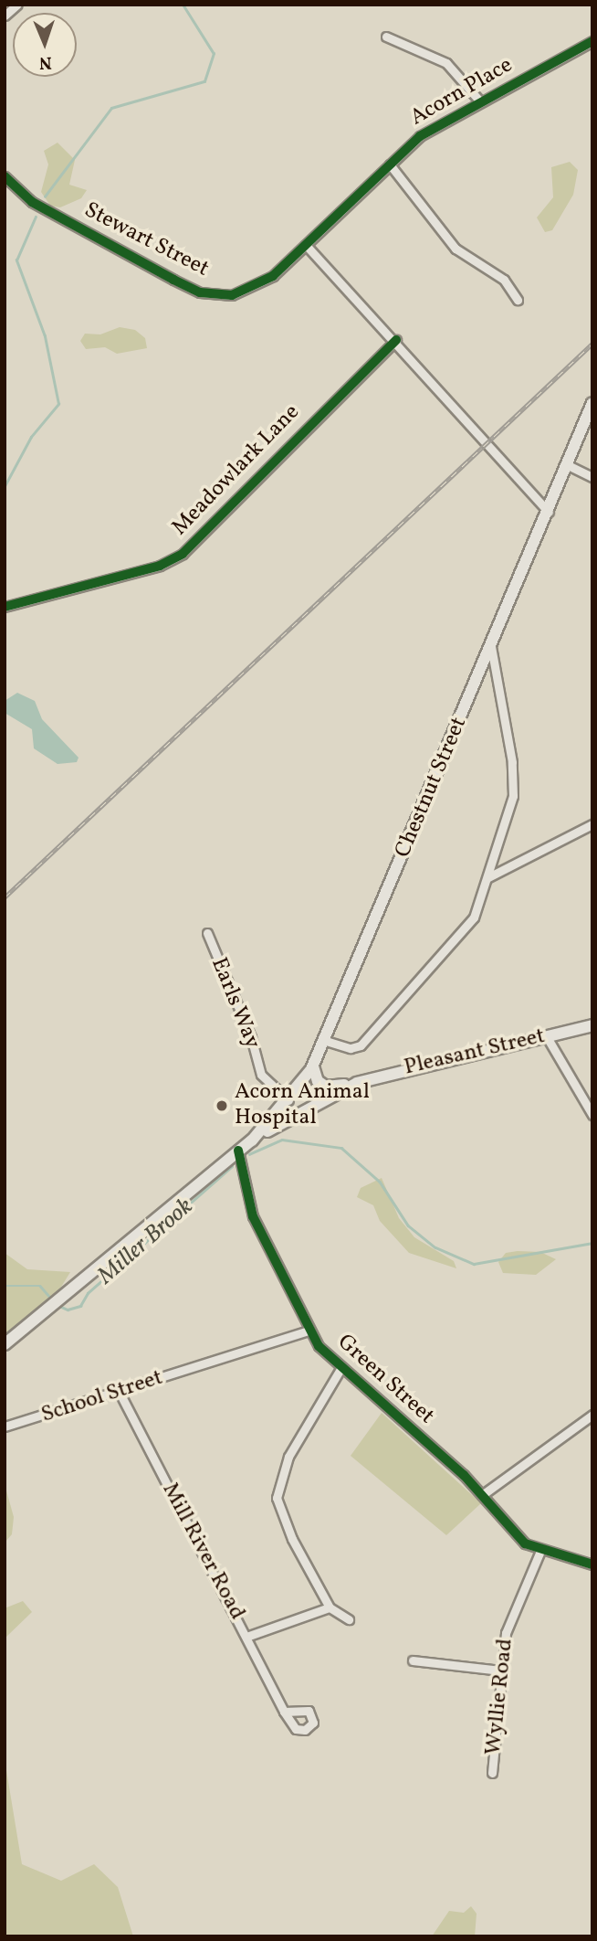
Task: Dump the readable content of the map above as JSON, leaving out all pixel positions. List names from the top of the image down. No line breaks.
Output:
{"streets":{"main road":["Chestnut Street","Pleasant Street"],"street":["Acorn Place","Stewart Street","Meadowlark Lane","Earls Way","Green Street","School Street","Mill River Road","Wyllie Road"]},"crossings":[["Acorn Place","Stewart Street"],["Chestnut Street","Earls Way"],["Chestnut Street","Pleasant Street"],["Chestnut Street","Green Street"],["Earls Way","Pleasant Street"],["Green Street","School Street"],["Green Street","Wyllie Road"],["School Street","Mill River Road"]],"water":["Miller Brook"],"places":["Acorn Animal Hospital"],"north":"bottom"}
